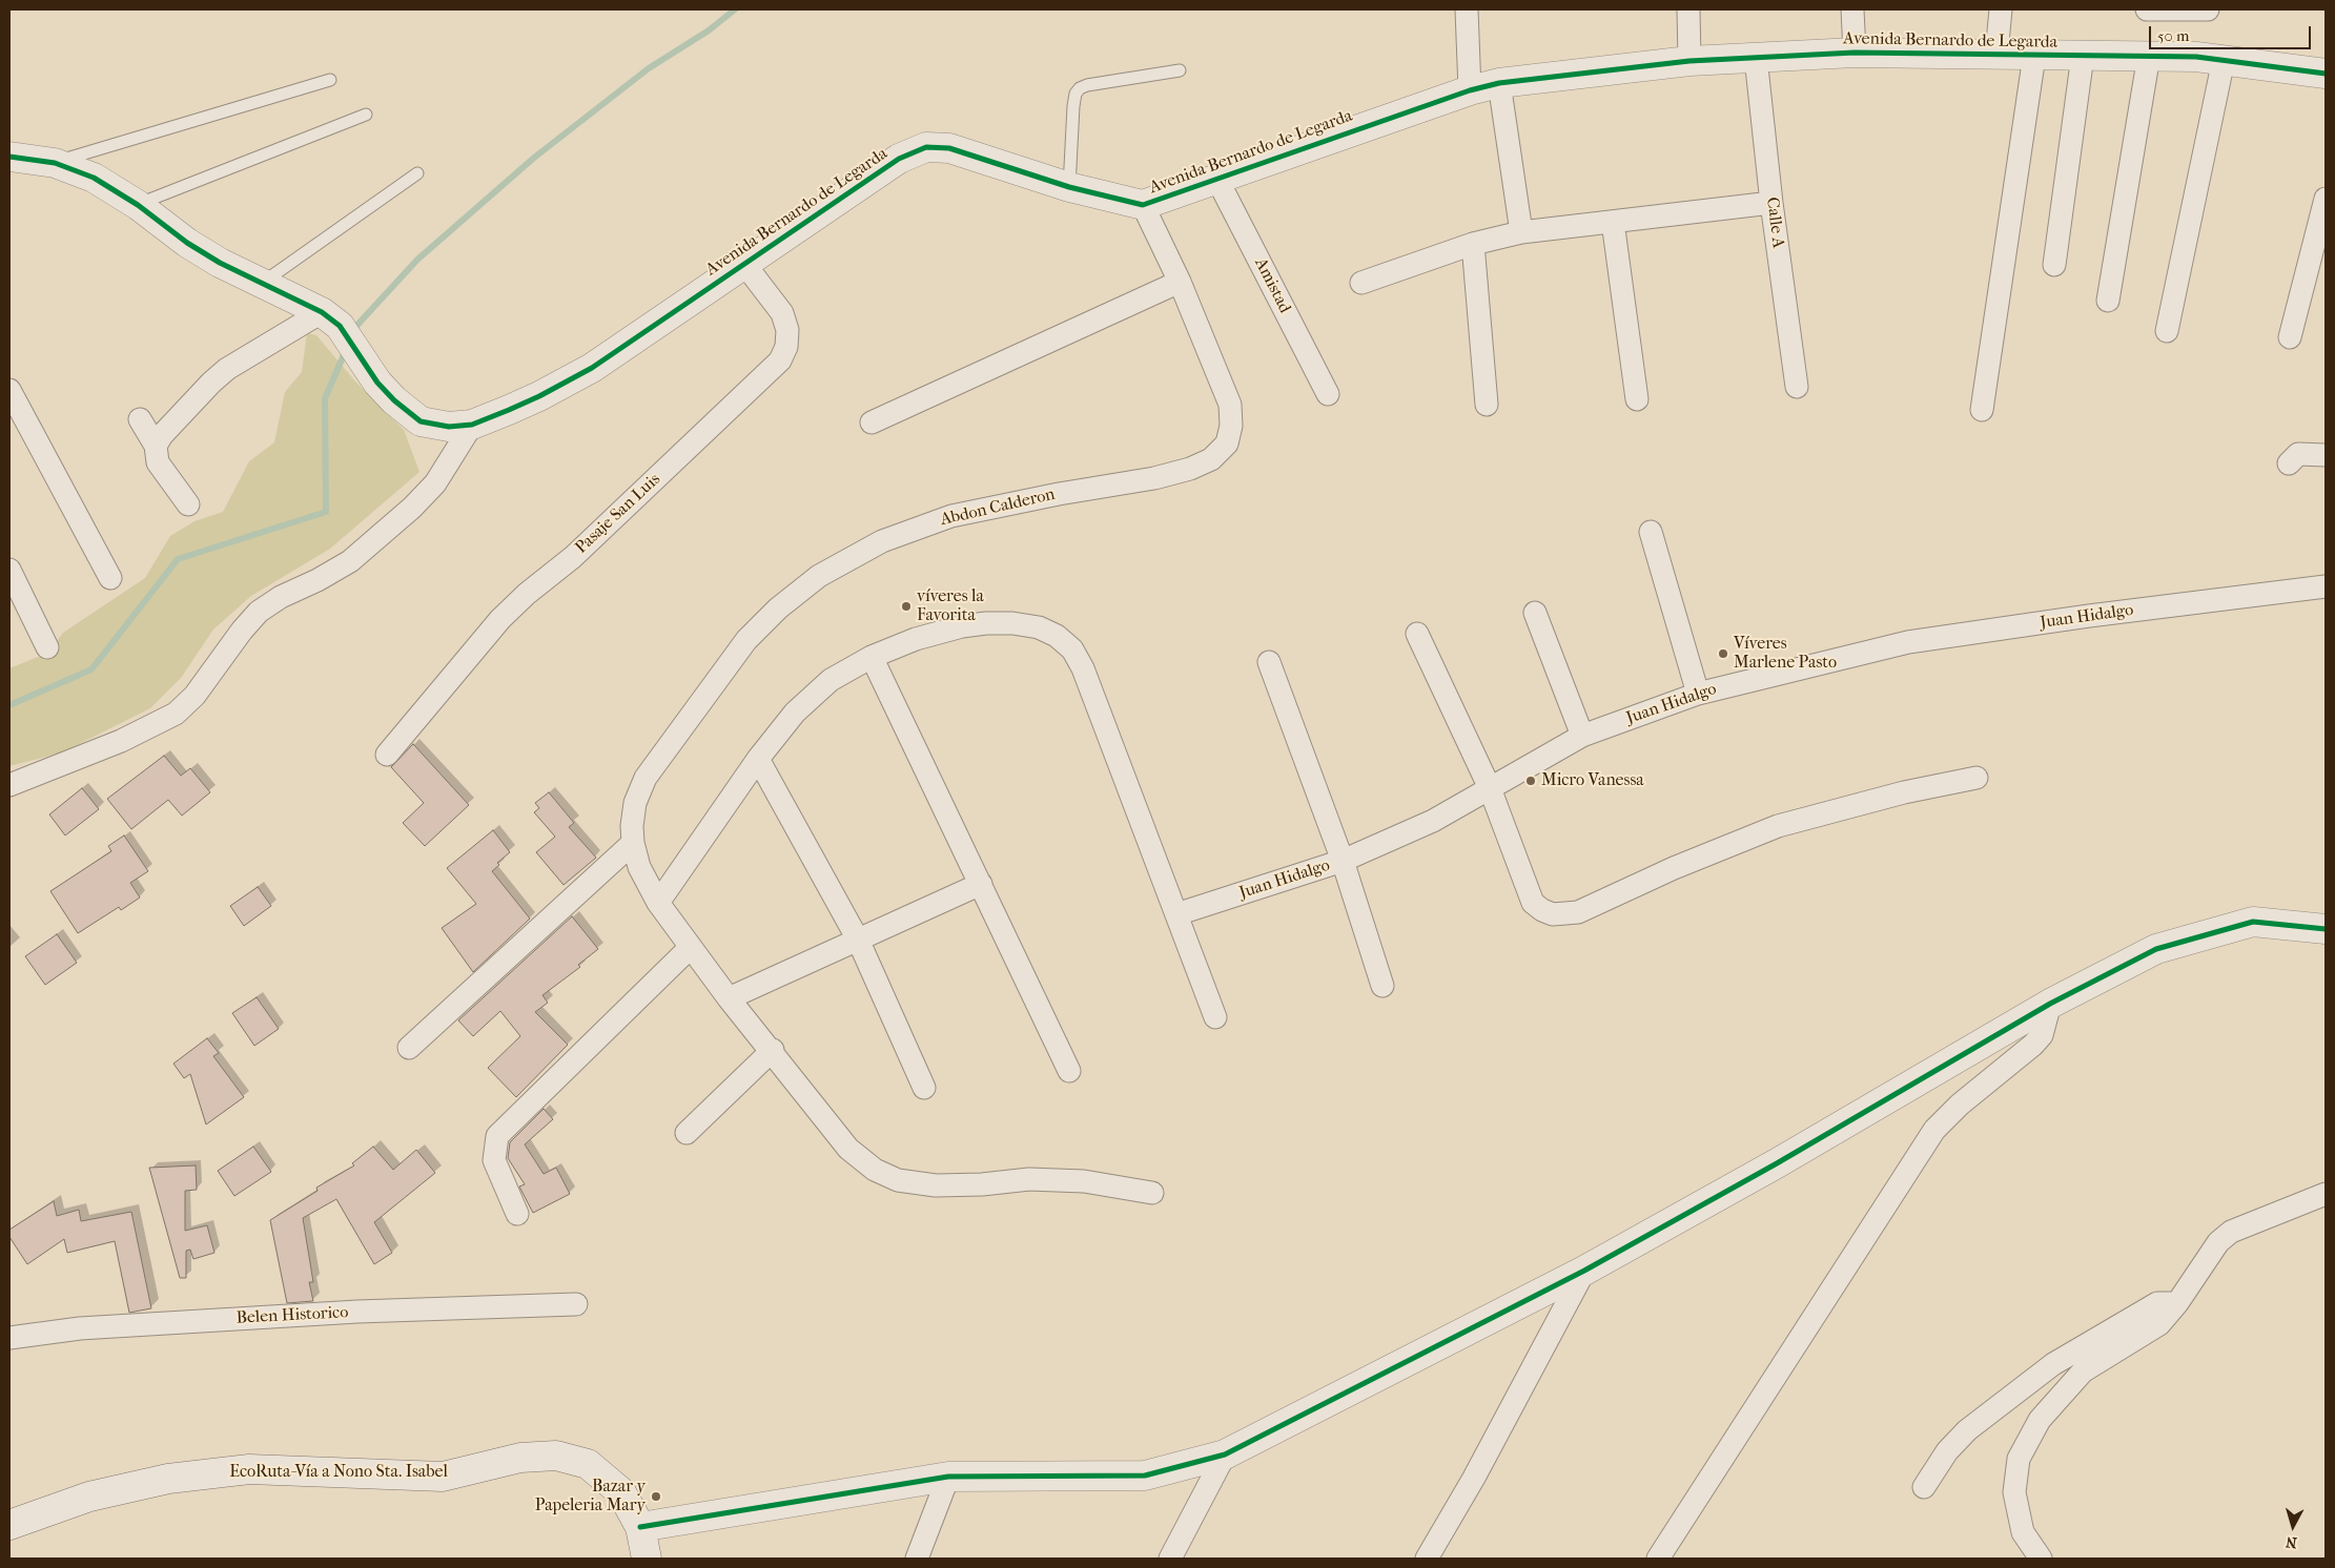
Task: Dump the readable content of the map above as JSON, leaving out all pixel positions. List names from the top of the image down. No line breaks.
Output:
{"streets":{"street":["Avenida Bernardo de Legarda","Calle A","Amistad","Abdon Calderon","Pasaje San Luis","Juan Hidalgo","Belen Historico","EcoRuta-Vía a Nono Sta. Isabel"]},"crossings":[["Avenida Bernardo de Legarda","Calle A"],["Avenida Bernardo de Legarda","Amistad"],["Avenida Bernardo de Legarda","Abdon Calderon"],["Avenida Bernardo de Legarda","Pasaje San Luis"]],"places":["víveres la Favorita","Víveres Marlene Pasto","Micro Vanessa","Bazar y Papeleria Mary"],"scale_bar":"50 m","north":"bottom"}
